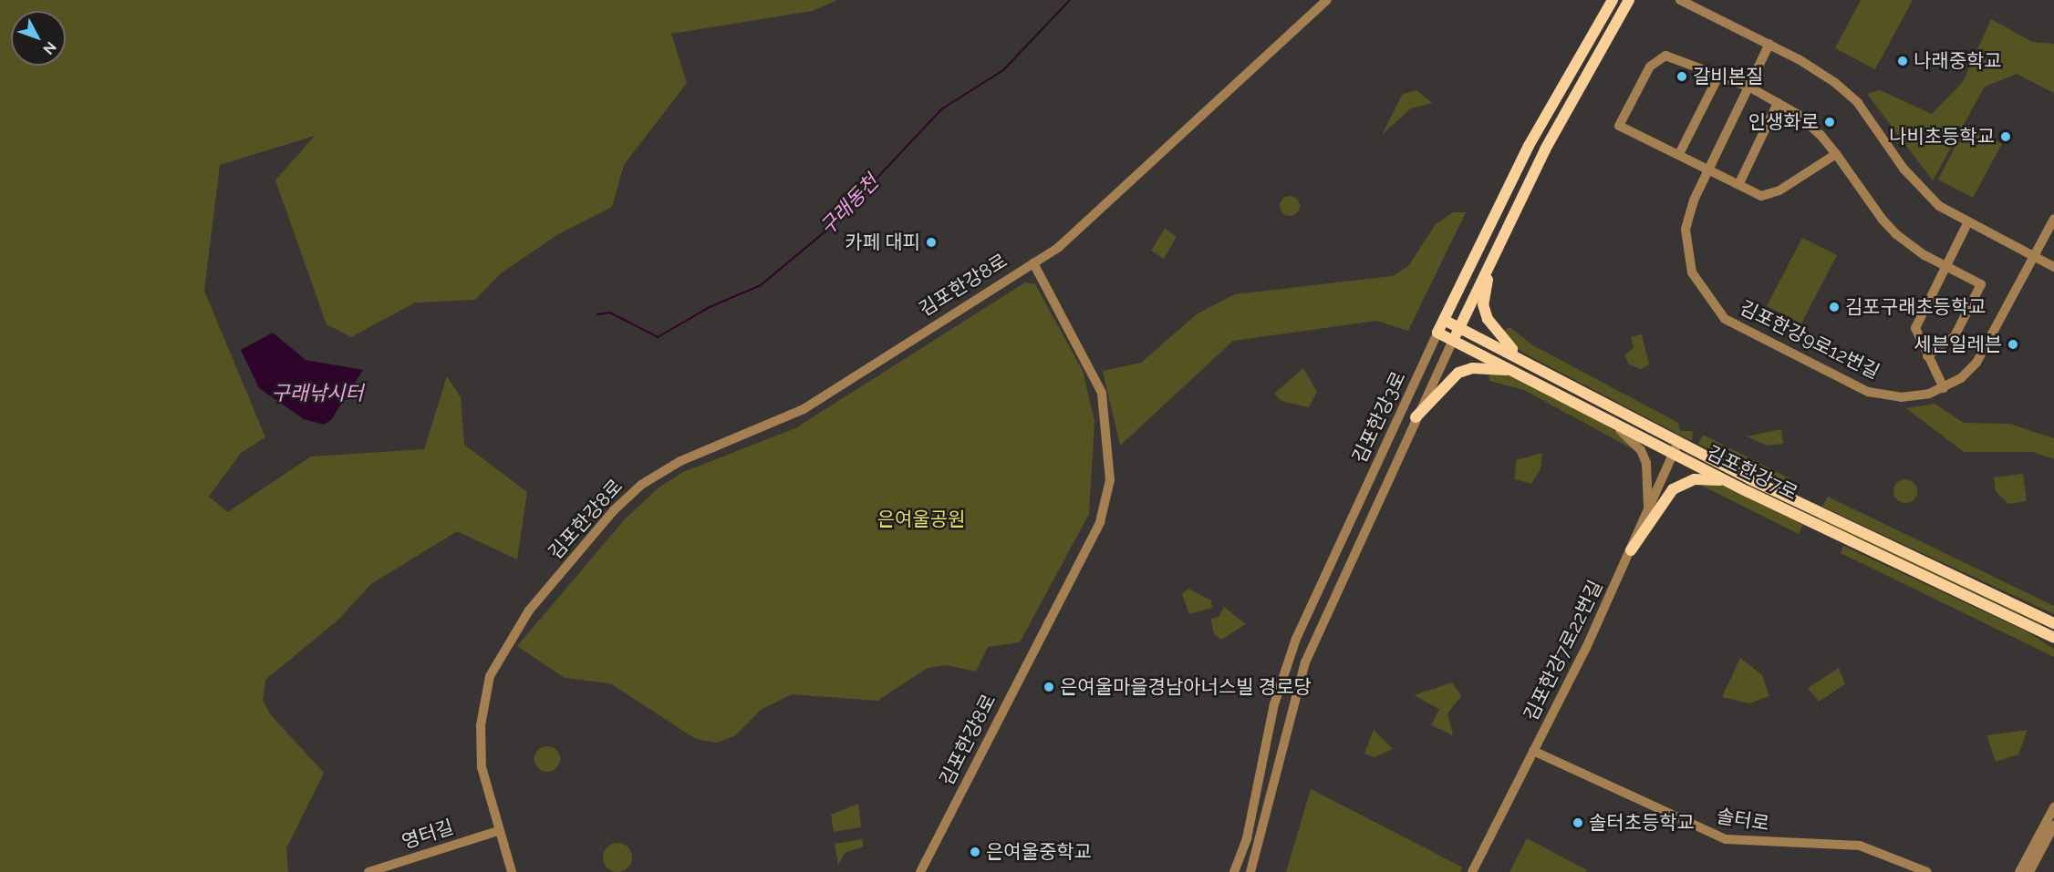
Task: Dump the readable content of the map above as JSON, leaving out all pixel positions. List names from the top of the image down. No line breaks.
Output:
{"streets":{"main road":["김포한강3로","김포한강7로"],"street":["김포한강8로","김포한강9로12번길","김포한강7로22번길","솔터로","영터길"]},"crossings":[["김포한강8로","영터길"],["김포한강3로","김포한강7로"],["김포한강7로","김포한강7로22번길"],["김포한강7로22번길","솔터로"]],"water":["구래동천","구래낚시터"],"parks":["은여울공원"],"places":["나래중학교","갈비본질","인생화로","나비초등학교","카페 대피","김포구래초등학교","세븐일레븐","은여울마을경남아너스빌 경로당","솔터초등학교","은여울중학교"],"north":"bottom right"}
